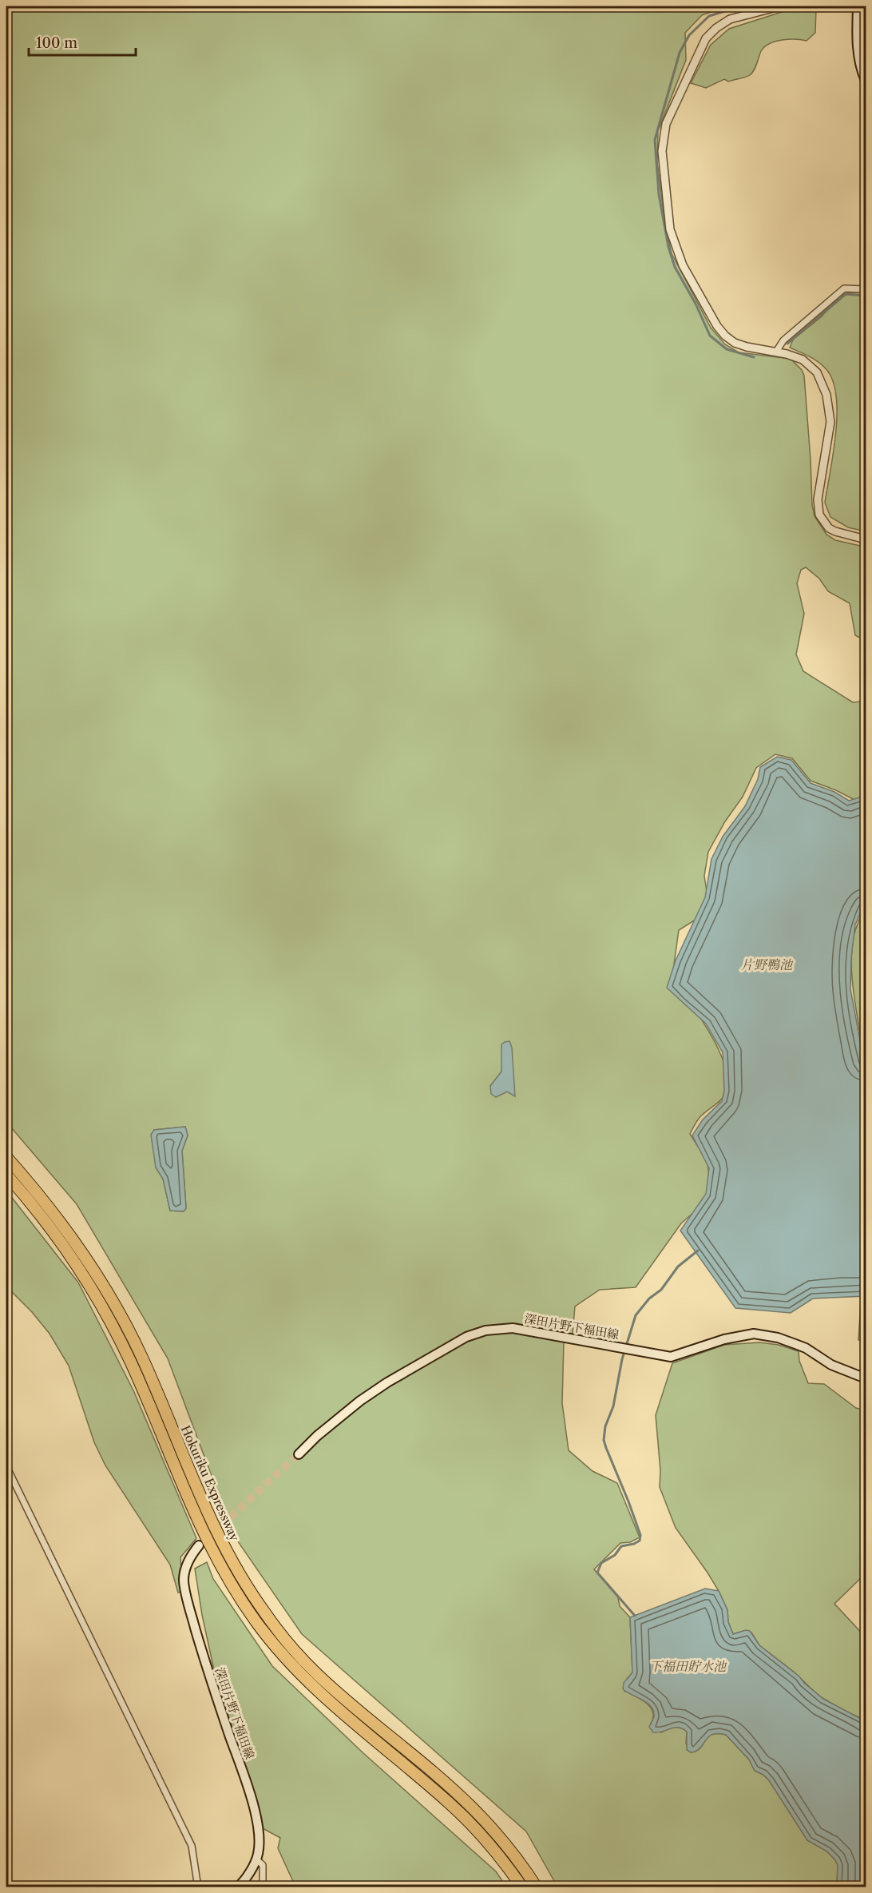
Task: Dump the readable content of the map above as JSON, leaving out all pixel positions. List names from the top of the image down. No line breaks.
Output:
{"streets":{"highway":["Hokuriku Expressway"],"main road":["深田片野下福田線"]},"water":["片野鴨池","下福田貯水池"],"scale_bar":"100 m"}
